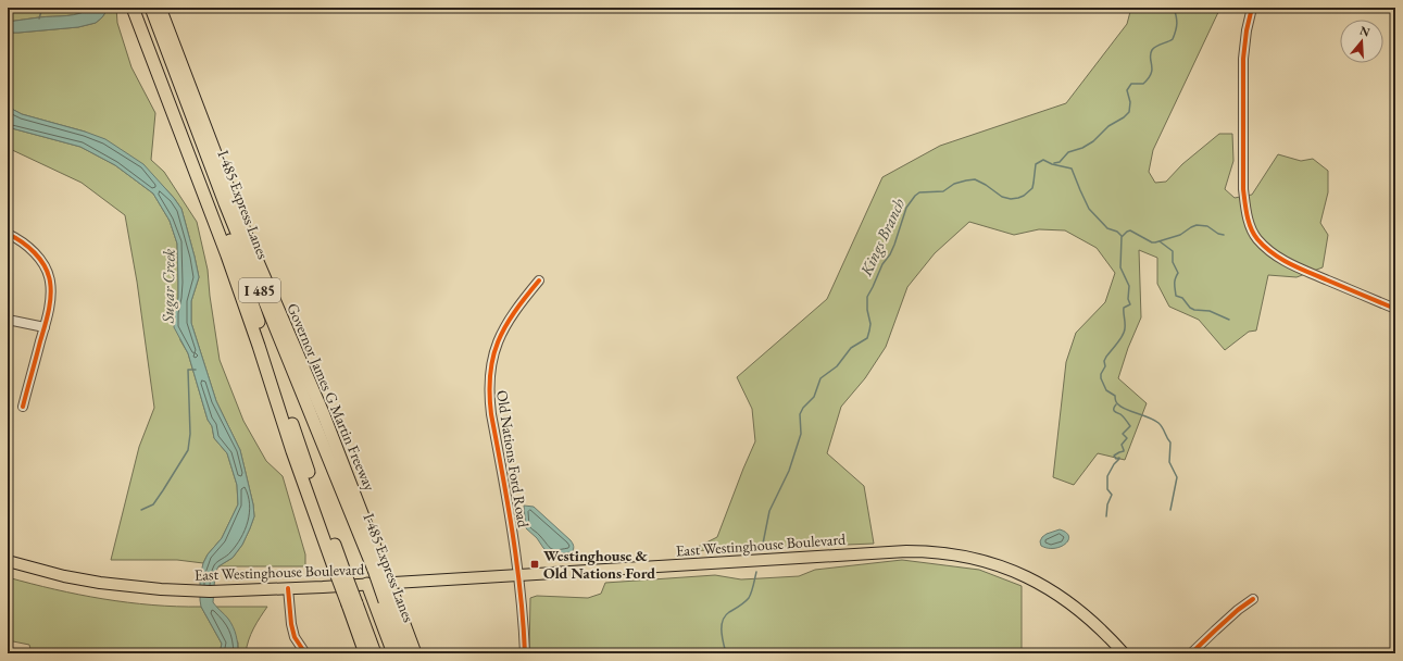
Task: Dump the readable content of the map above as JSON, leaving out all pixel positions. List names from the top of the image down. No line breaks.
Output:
{"streets":{"highway":["I-485 Express Lanes","I 485","Governor James G Martin Freeway"],"main road":["East Westinghouse Boulevard"],"street":["Old Nations Ford Road"]},"crossings":[["I-485 Express Lanes","I 485"],["I-485 Express Lanes","Governor James G Martin Freeway"],["Old Nations Ford Road","East Westinghouse Boulevard"]],"water":["Kings Branch","Sugar Creek"],"places":{"transit":["Westinghouse & Old Nations Ford"]},"north":"top"}
